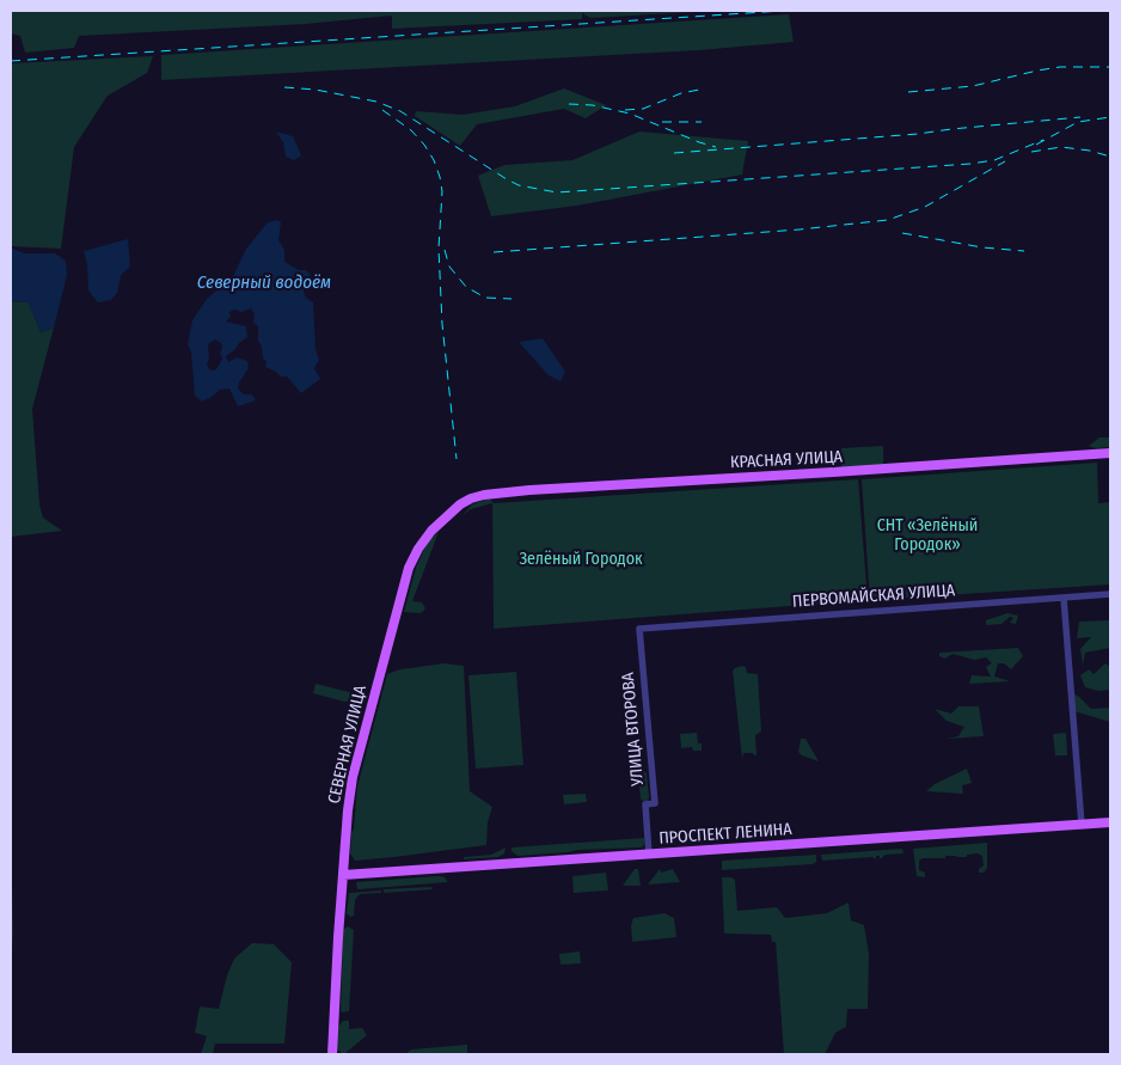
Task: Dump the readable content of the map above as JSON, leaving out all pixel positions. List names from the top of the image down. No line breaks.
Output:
{"streets":{"main road":["КРАСНАЯ УЛИЦА","СЕВЕРНАЯ УЛИЦА","ПРОСПЕКТ ЛЕНИНА"],"street":["ПЕРВОМАЙСКАЯ УЛИЦА","УЛИЦА ВТОРОВА"]},"crossings":[["КРАСНАЯ УЛИЦА","СЕВЕРНАЯ УЛИЦА"],["ПЕРВОМАЙСКАЯ УЛИЦА","УЛИЦА ВТОРОВА"],["УЛИЦА ВТОРОВА","ПРОСПЕКТ ЛЕНИНА"],["СЕВЕРНАЯ УЛИЦА","ПРОСПЕКТ ЛЕНИНА"]],"water":["Северный водоём"],"parks":["СНТ «Зелёный Городок»","Зелёный Городок"]}
